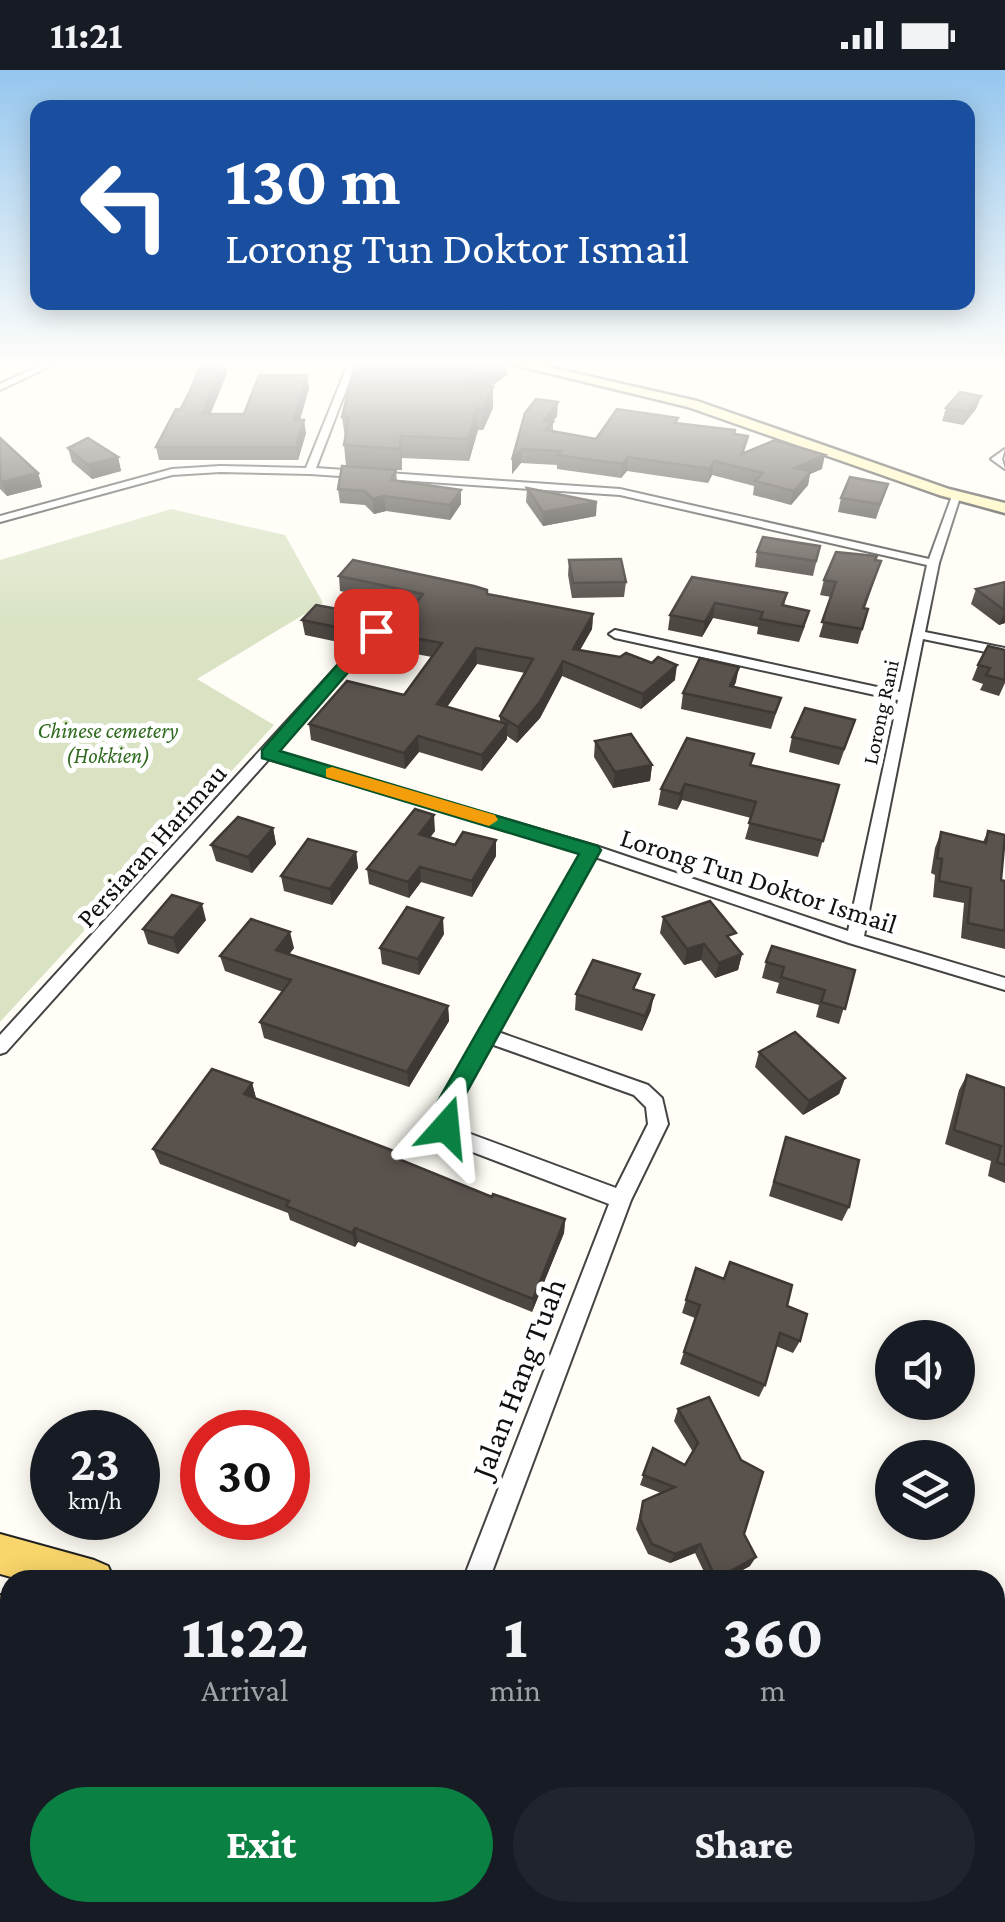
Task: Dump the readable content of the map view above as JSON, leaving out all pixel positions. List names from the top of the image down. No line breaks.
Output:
{"streets":{"street":["Lorong Rani","Persiaran Harimau","Lorong Tun Doktor Ismail","Jalan Hang Tuah"]},"crossings":[["Lorong Rani","Lorong Tun Doktor Ismail"],["Persiaran Harimau","Lorong Tun Doktor Ismail"]],"parks":["Chinese cemetery (Hokkien)"],"page":{"status":"11:21","turn":["130 m","Lorong Tun Doktor Ismail"],"speed":"23 km/h","limit":"30","eta":["11:22","Arrival","1","min","360","m"],"buttons":["Exit","Share"]}}
